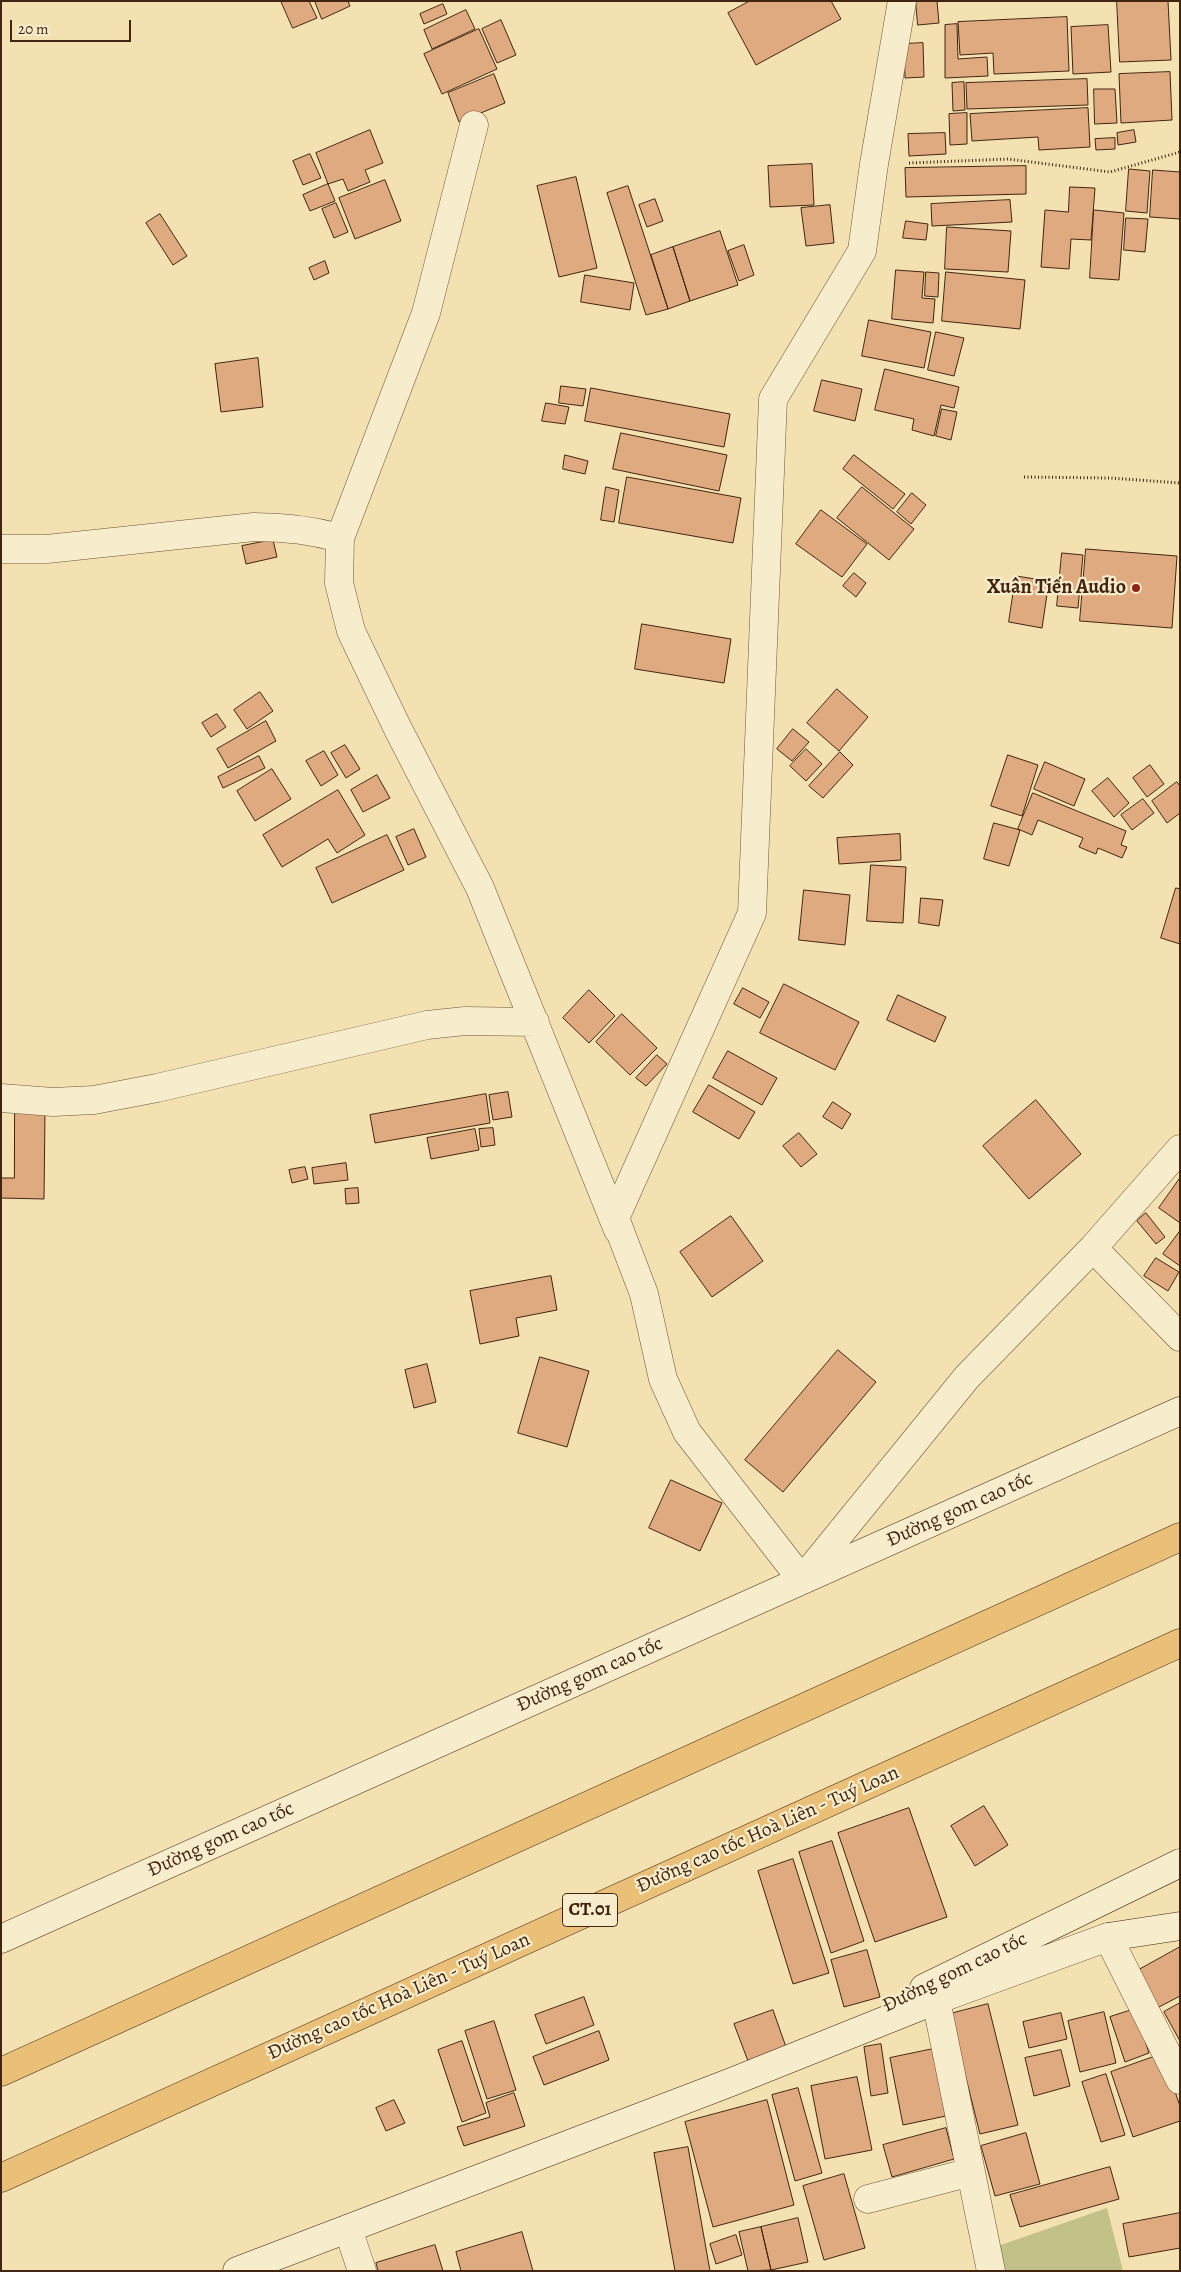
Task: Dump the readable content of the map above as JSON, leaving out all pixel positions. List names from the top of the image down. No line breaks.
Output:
{"streets":{"highway":["Đường cao tốc Hoà Liên - Tuý Loan","CT.01"],"street":["Đường gom cao tốc"]},"places":["Xuân Tiến Audio"],"scale_bar":"20 m"}
